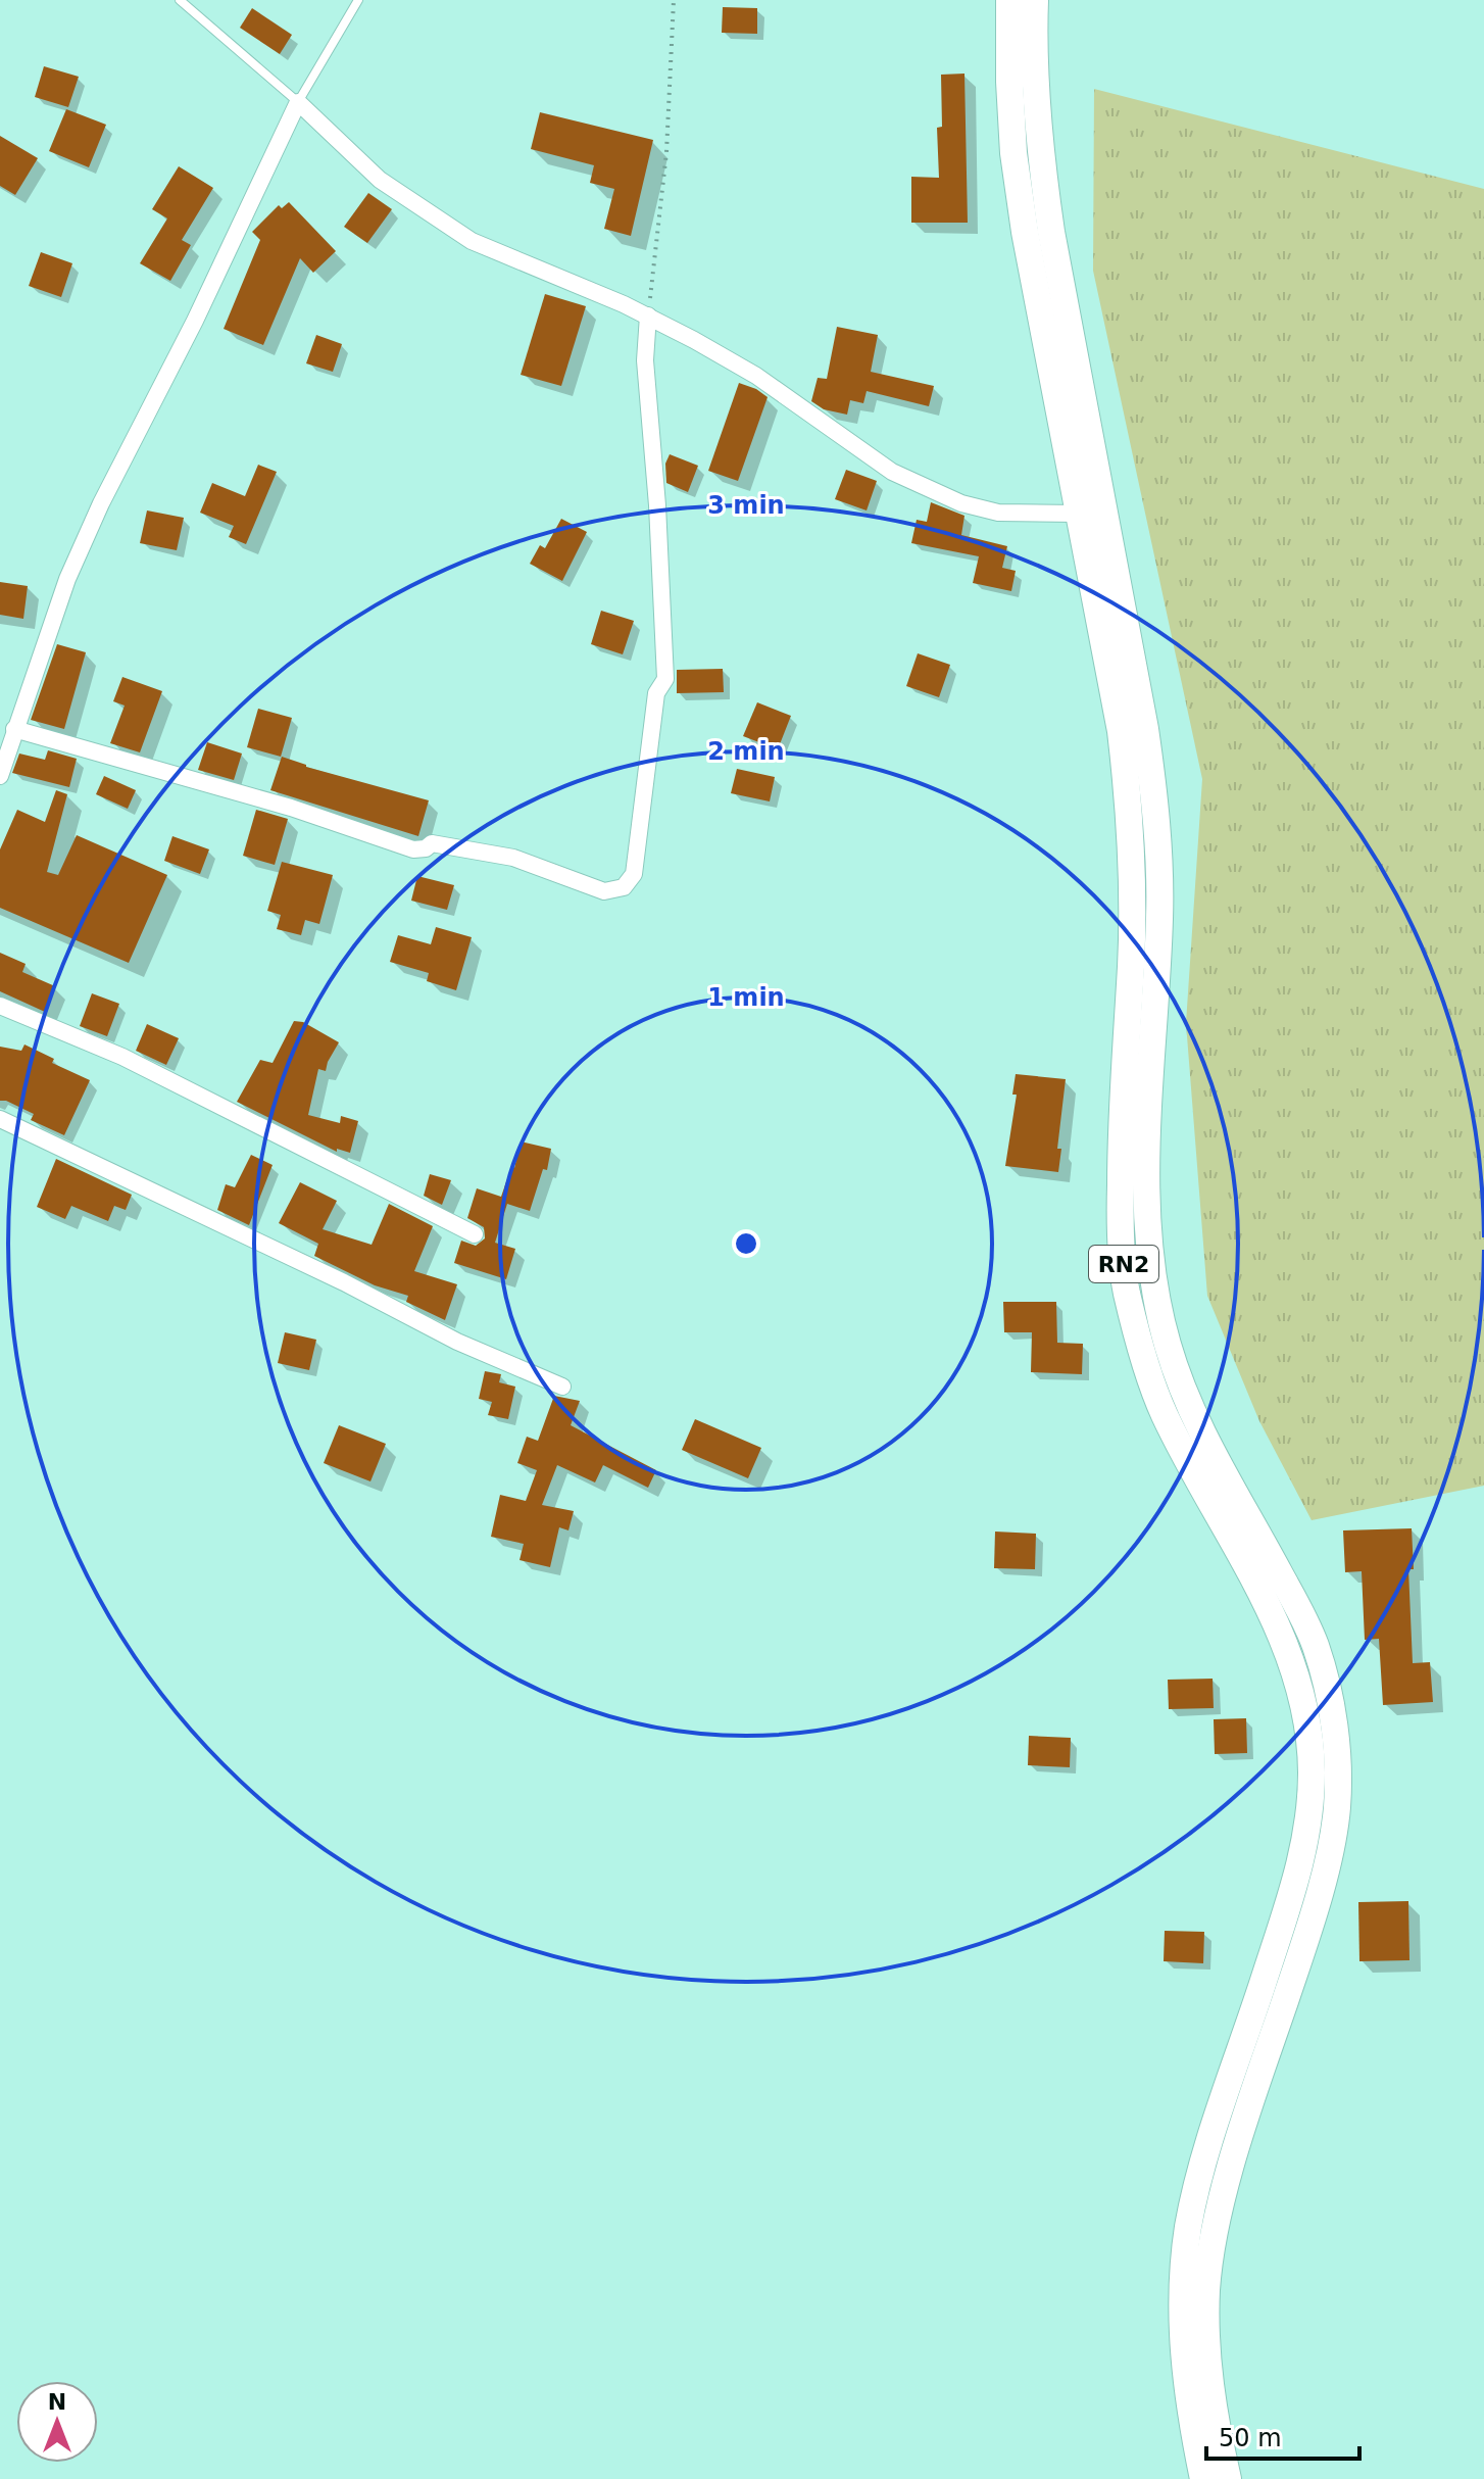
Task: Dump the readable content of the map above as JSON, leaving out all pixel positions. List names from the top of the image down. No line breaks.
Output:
{"streets":{"highway":["RN2"]},"scale_bar":"50 m","north":"top","rings":["3 min","2 min","1 min"]}
